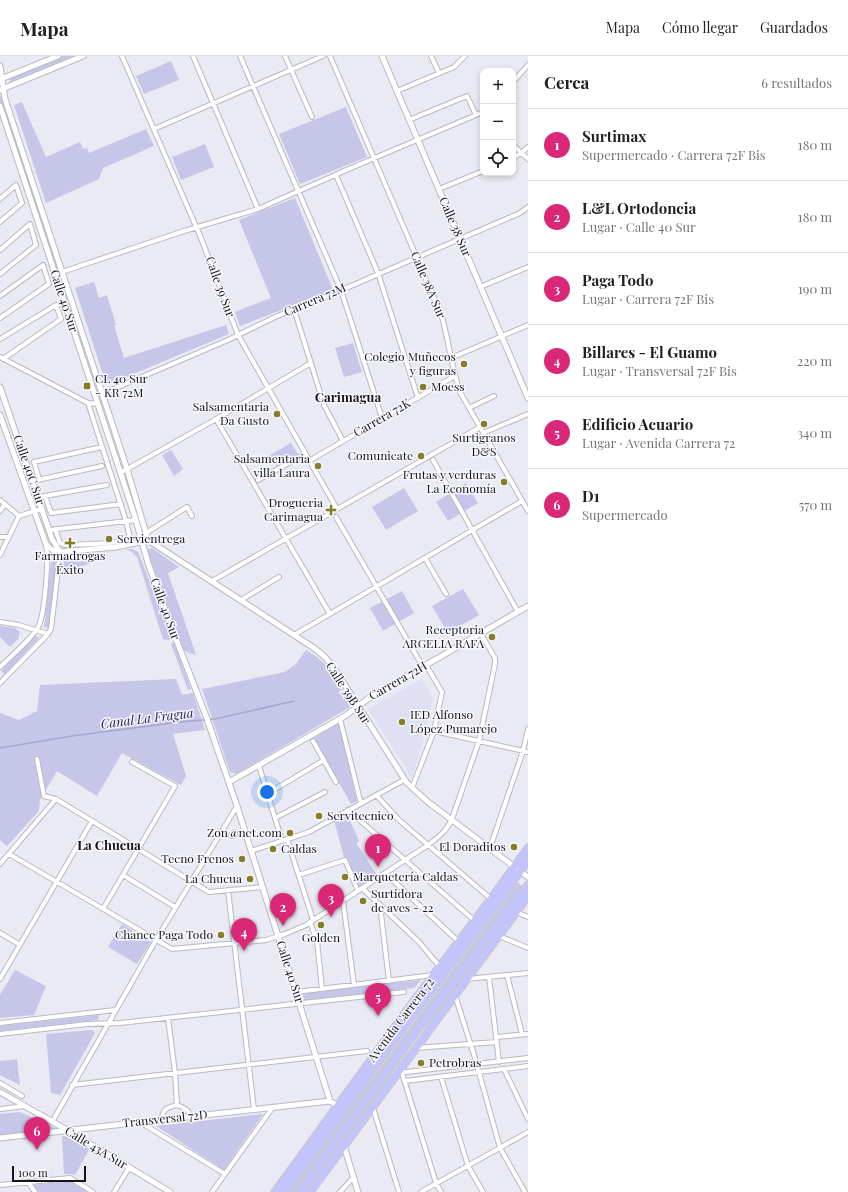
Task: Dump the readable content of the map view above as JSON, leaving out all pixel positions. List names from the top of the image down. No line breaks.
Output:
{"streets":{"highway":["Avenida Carrera 72"],"street":["Calle 38 Sur","Calle 38A Sur","Calle 39 Sur","Carrera 72M","Calle 40 Sur","Carrera 72K","Calle 40C Sur","Carrera 72H","Calle 39B Sur","Transversal 72D","Calle 43A Sur"]},"crossings":[["Calle 38 Sur","Carrera 72M"],["Calle 38A Sur","Carrera 72M"],["Calle 38A Sur","Carrera 72K"],["Calle 39 Sur","Carrera 72M"],["Calle 39 Sur","Carrera 72K"],["Carrera 72M","Calle 40 Sur"],["Calle 40 Sur","Carrera 72H"],["Calle 40 Sur","Calle 39B Sur"],["Calle 40 Sur","Transversal 72D"],["Carrera 72H","Calle 39B Sur"],["Calle 39B Sur","Avenida Carrera 72"],["Transversal 72D","Calle 43A Sur"]],"districts":["Carimagua","La Chucua"],"water":["Canal La Fragua"],"places":{"other":["Colegio Muñecos y figuras","Moess","Salsamentaria Da Gusto","Surtigranos D&S","Comunicate","Salsamentaria villa Laura","Frutas y verduras La Economía","Servientrega","Receptoria ARGELIA RAFA","IED Alfonso López Pumarejo","Servitecnico","Zon@net.com","El Doraditos","Caldas","Tecno Frenos","Marquetería Caldas","La Chucua","Surtidora de aves - 22","Golden","Chance Paga Todo","Petrobras"],"transit":["CL 40 Sur - KR 72M"],"health":["Drogueria Carimagua","Farmadrogas Éxito"]},"scale_bar":"100 m","page":{"header":"Mapa","nav":["Mapa","Cómo llegar","Guardados"],"heading":["Cerca","6 resultados"],"map_buttons":["+","−"],"list":[{"mark":"1","name":"Surtimax","note":"Supermercado · Carrera 72F Bis","value":"180 m"},{"mark":"2","name":"L&L Ortodoncia","note":"Lugar · Calle 40 Sur","value":"180 m"},{"mark":"3","name":"Paga Todo","note":"Lugar · Carrera 72F Bis","value":"190 m"},{"mark":"4","name":"Billares - El Guamo","note":"Lugar · Transversal 72F Bis","value":"220 m"},{"mark":"5","name":"Edificio Acuario","note":"Lugar · Avenida Carrera 72","value":"340 m"},{"mark":"6","name":"D1","note":"Supermercado","value":"570 m"}],"pins":["1","3","2","4","5","6"],"scale":"100 m"}}
